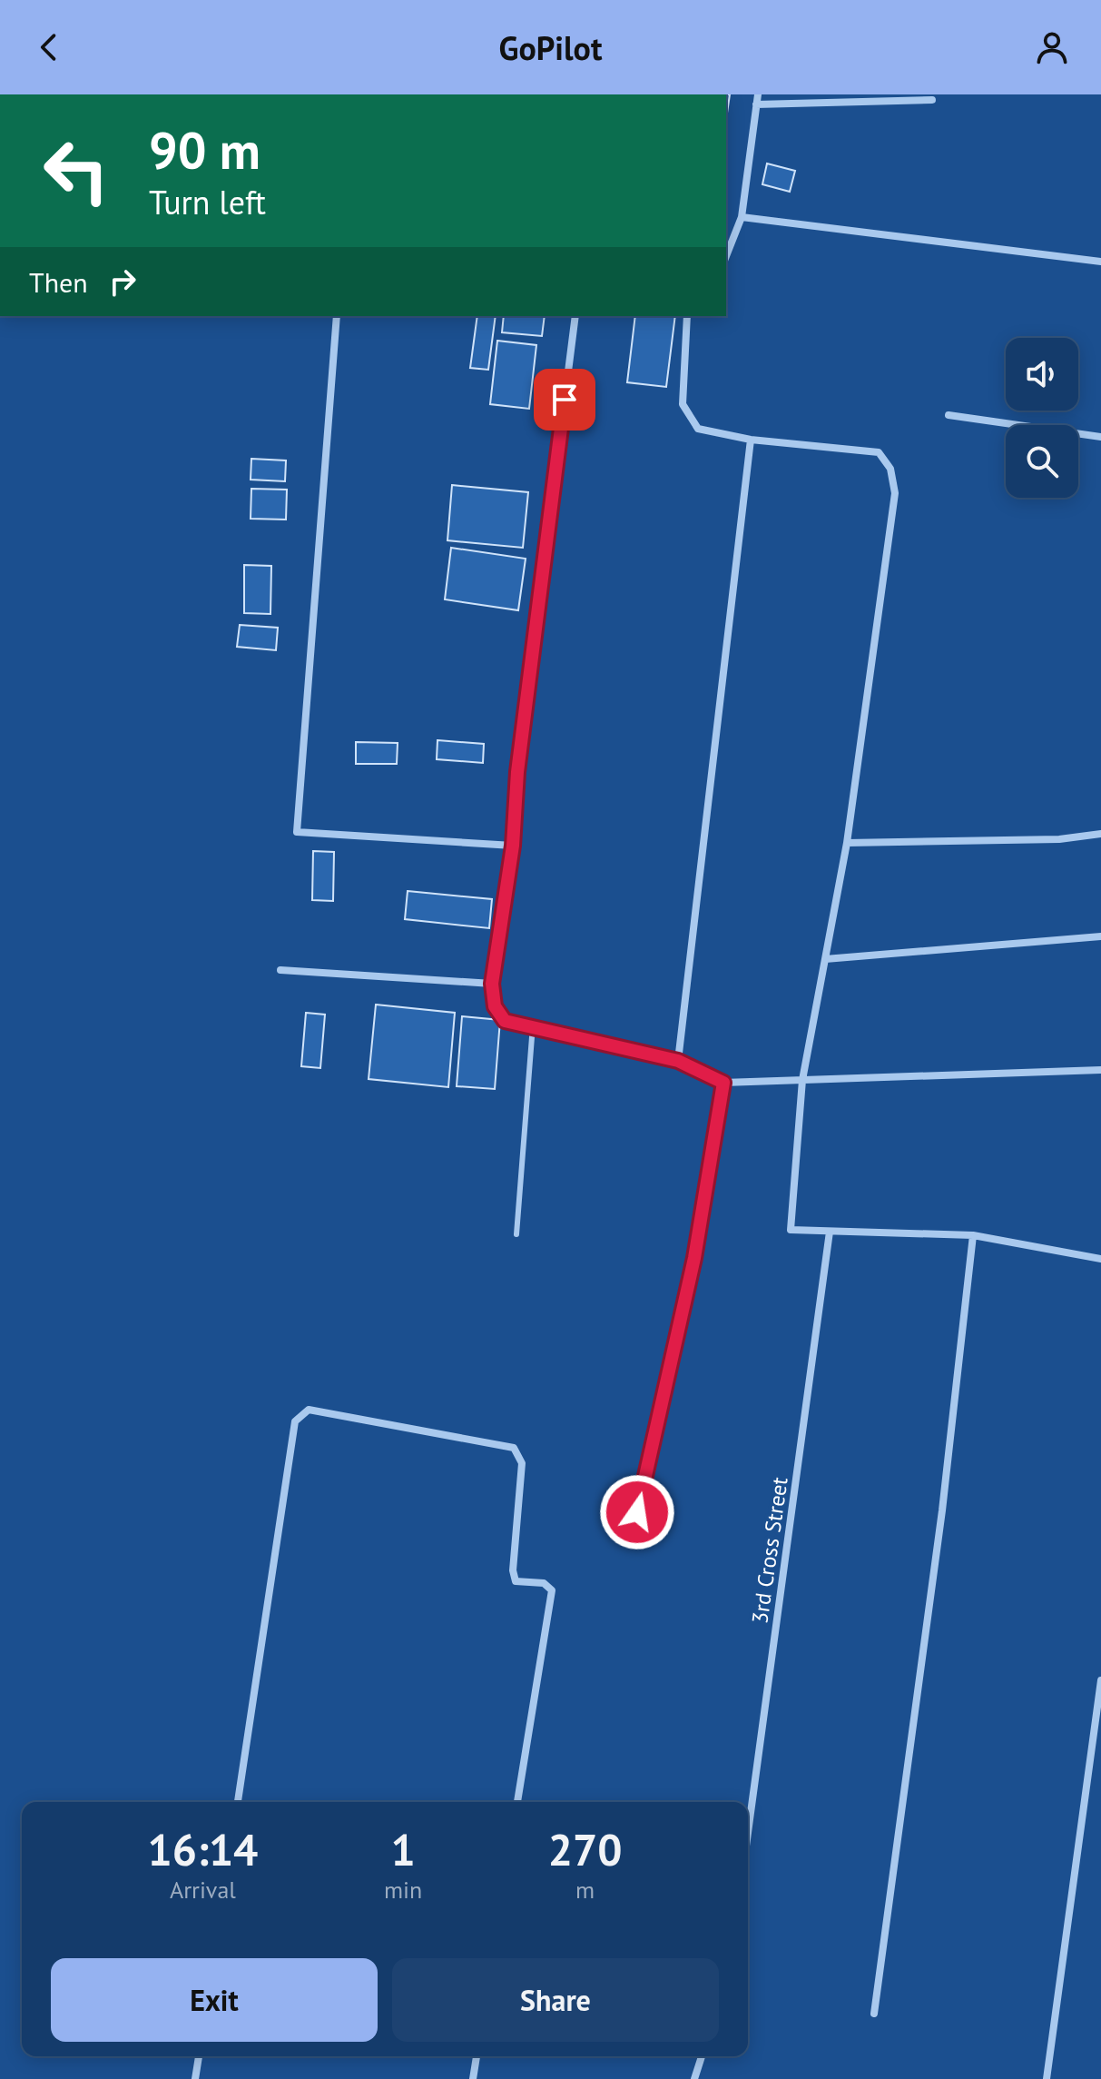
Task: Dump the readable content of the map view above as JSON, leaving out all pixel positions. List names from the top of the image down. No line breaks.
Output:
{"streets":{"street":["3rd Cross Street"]},"page":{"header":"GoPilot","turn":["90 m","Turn left"],"then":"Then","eta":["16:14","Arrival","1","min","270","m"],"buttons":["Exit","Share"]}}
